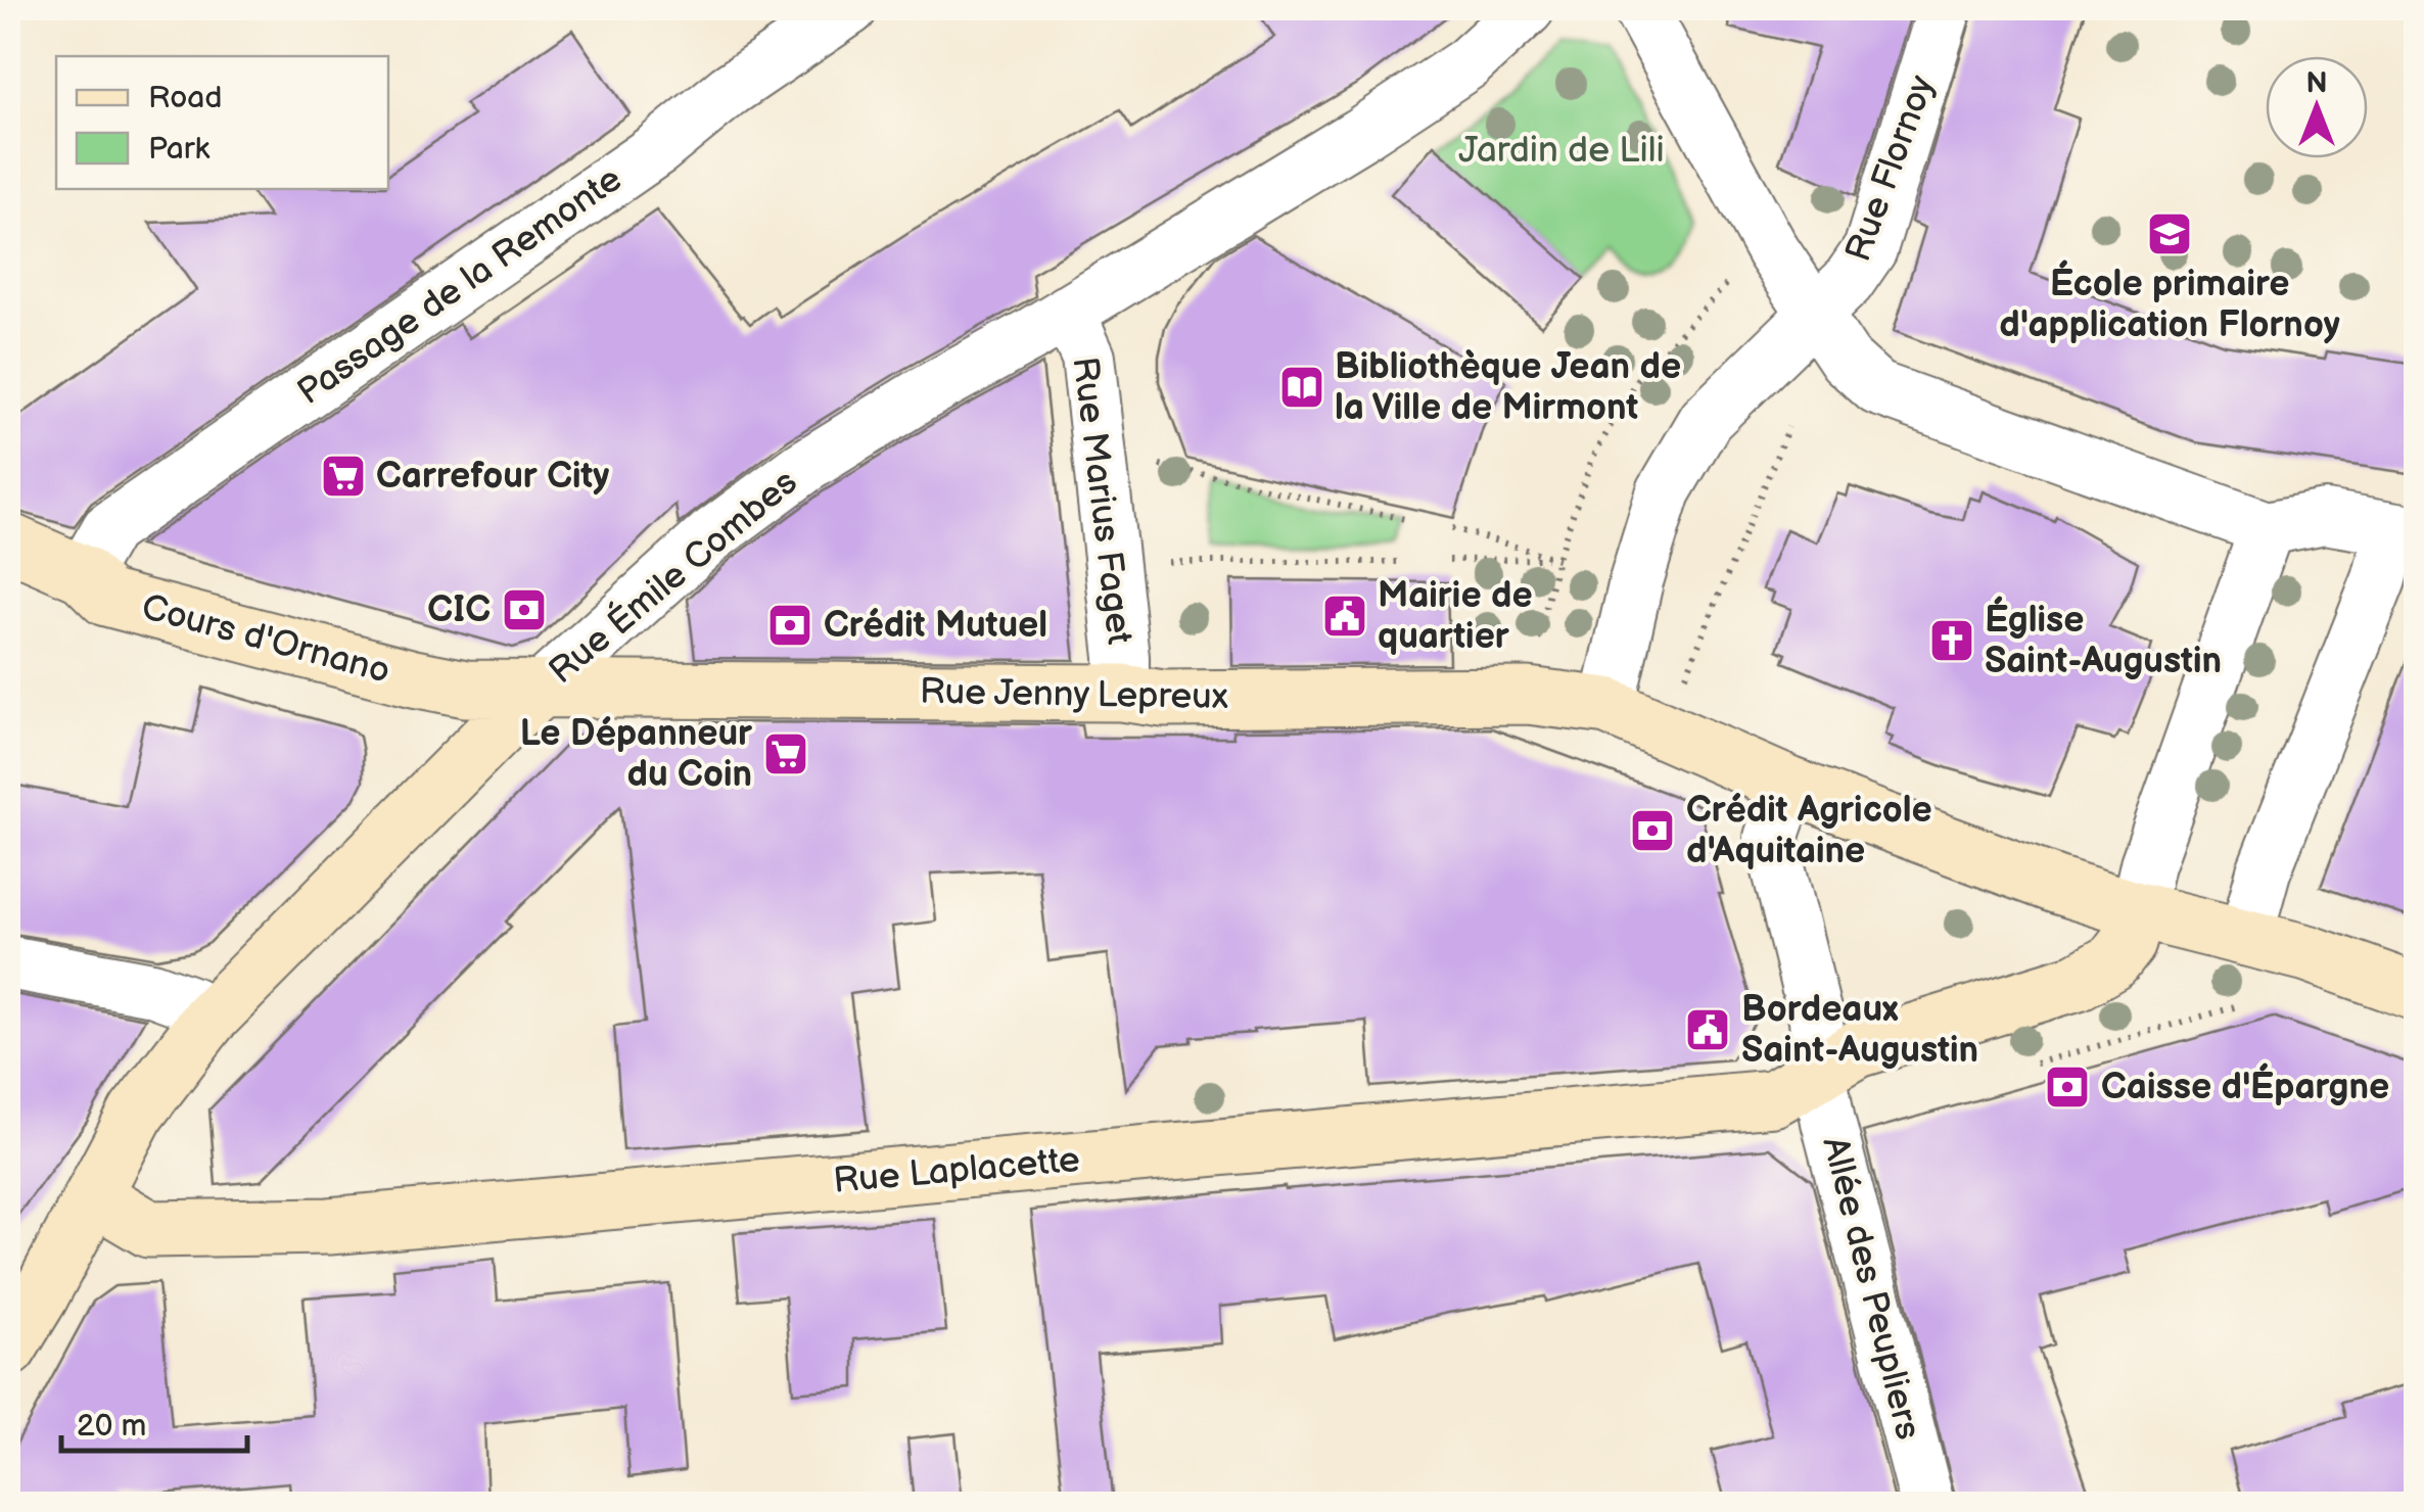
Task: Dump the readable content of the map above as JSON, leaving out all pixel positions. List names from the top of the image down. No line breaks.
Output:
{"streets":{"street":["Rue Flornoy","Passage de la Remonte","Rue Marius Faget","Rue Émile Combes","Cours d'Ornano","Rue Jenny Lepreux","Rue Laplacette","Allée des Peupliers"]},"crossings":[["Rue Flornoy","Rue Jenny Lepreux"],["Passage de la Remonte","Cours d'Ornano"],["Rue Marius Faget","Rue Émile Combes"],["Rue Marius Faget","Rue Jenny Lepreux"],["Rue Émile Combes","Cours d'Ornano"],["Rue Émile Combes","Rue Jenny Lepreux"],["Rue Émile Combes","Rue Laplacette"],["Cours d'Ornano","Rue Jenny Lepreux"],["Rue Jenny Lepreux","Rue Laplacette"],["Rue Jenny Lepreux","Allée des Peupliers"],["Rue Laplacette","Allée des Peupliers"]],"parks":["Jardin de Lili"],"places":{"school or university":["École primaire d'application Flornoy"],"library":["Bibliothèque Jean de la Ville de Mirmont"],"supermarket":["Carrefour City","Le Dépanneur du Coin"],"bank":["CIC","Crédit Mutuel","Crédit Agricole d'Aquitaine","Caisse d'Épargne"],"public building":["Mairie de quartier","Bordeaux Saint-Augustin"],"church":["Église Saint-Augustin"]},"legend":["Road","Park"],"scale_bar":"20 m","north":"top"}
